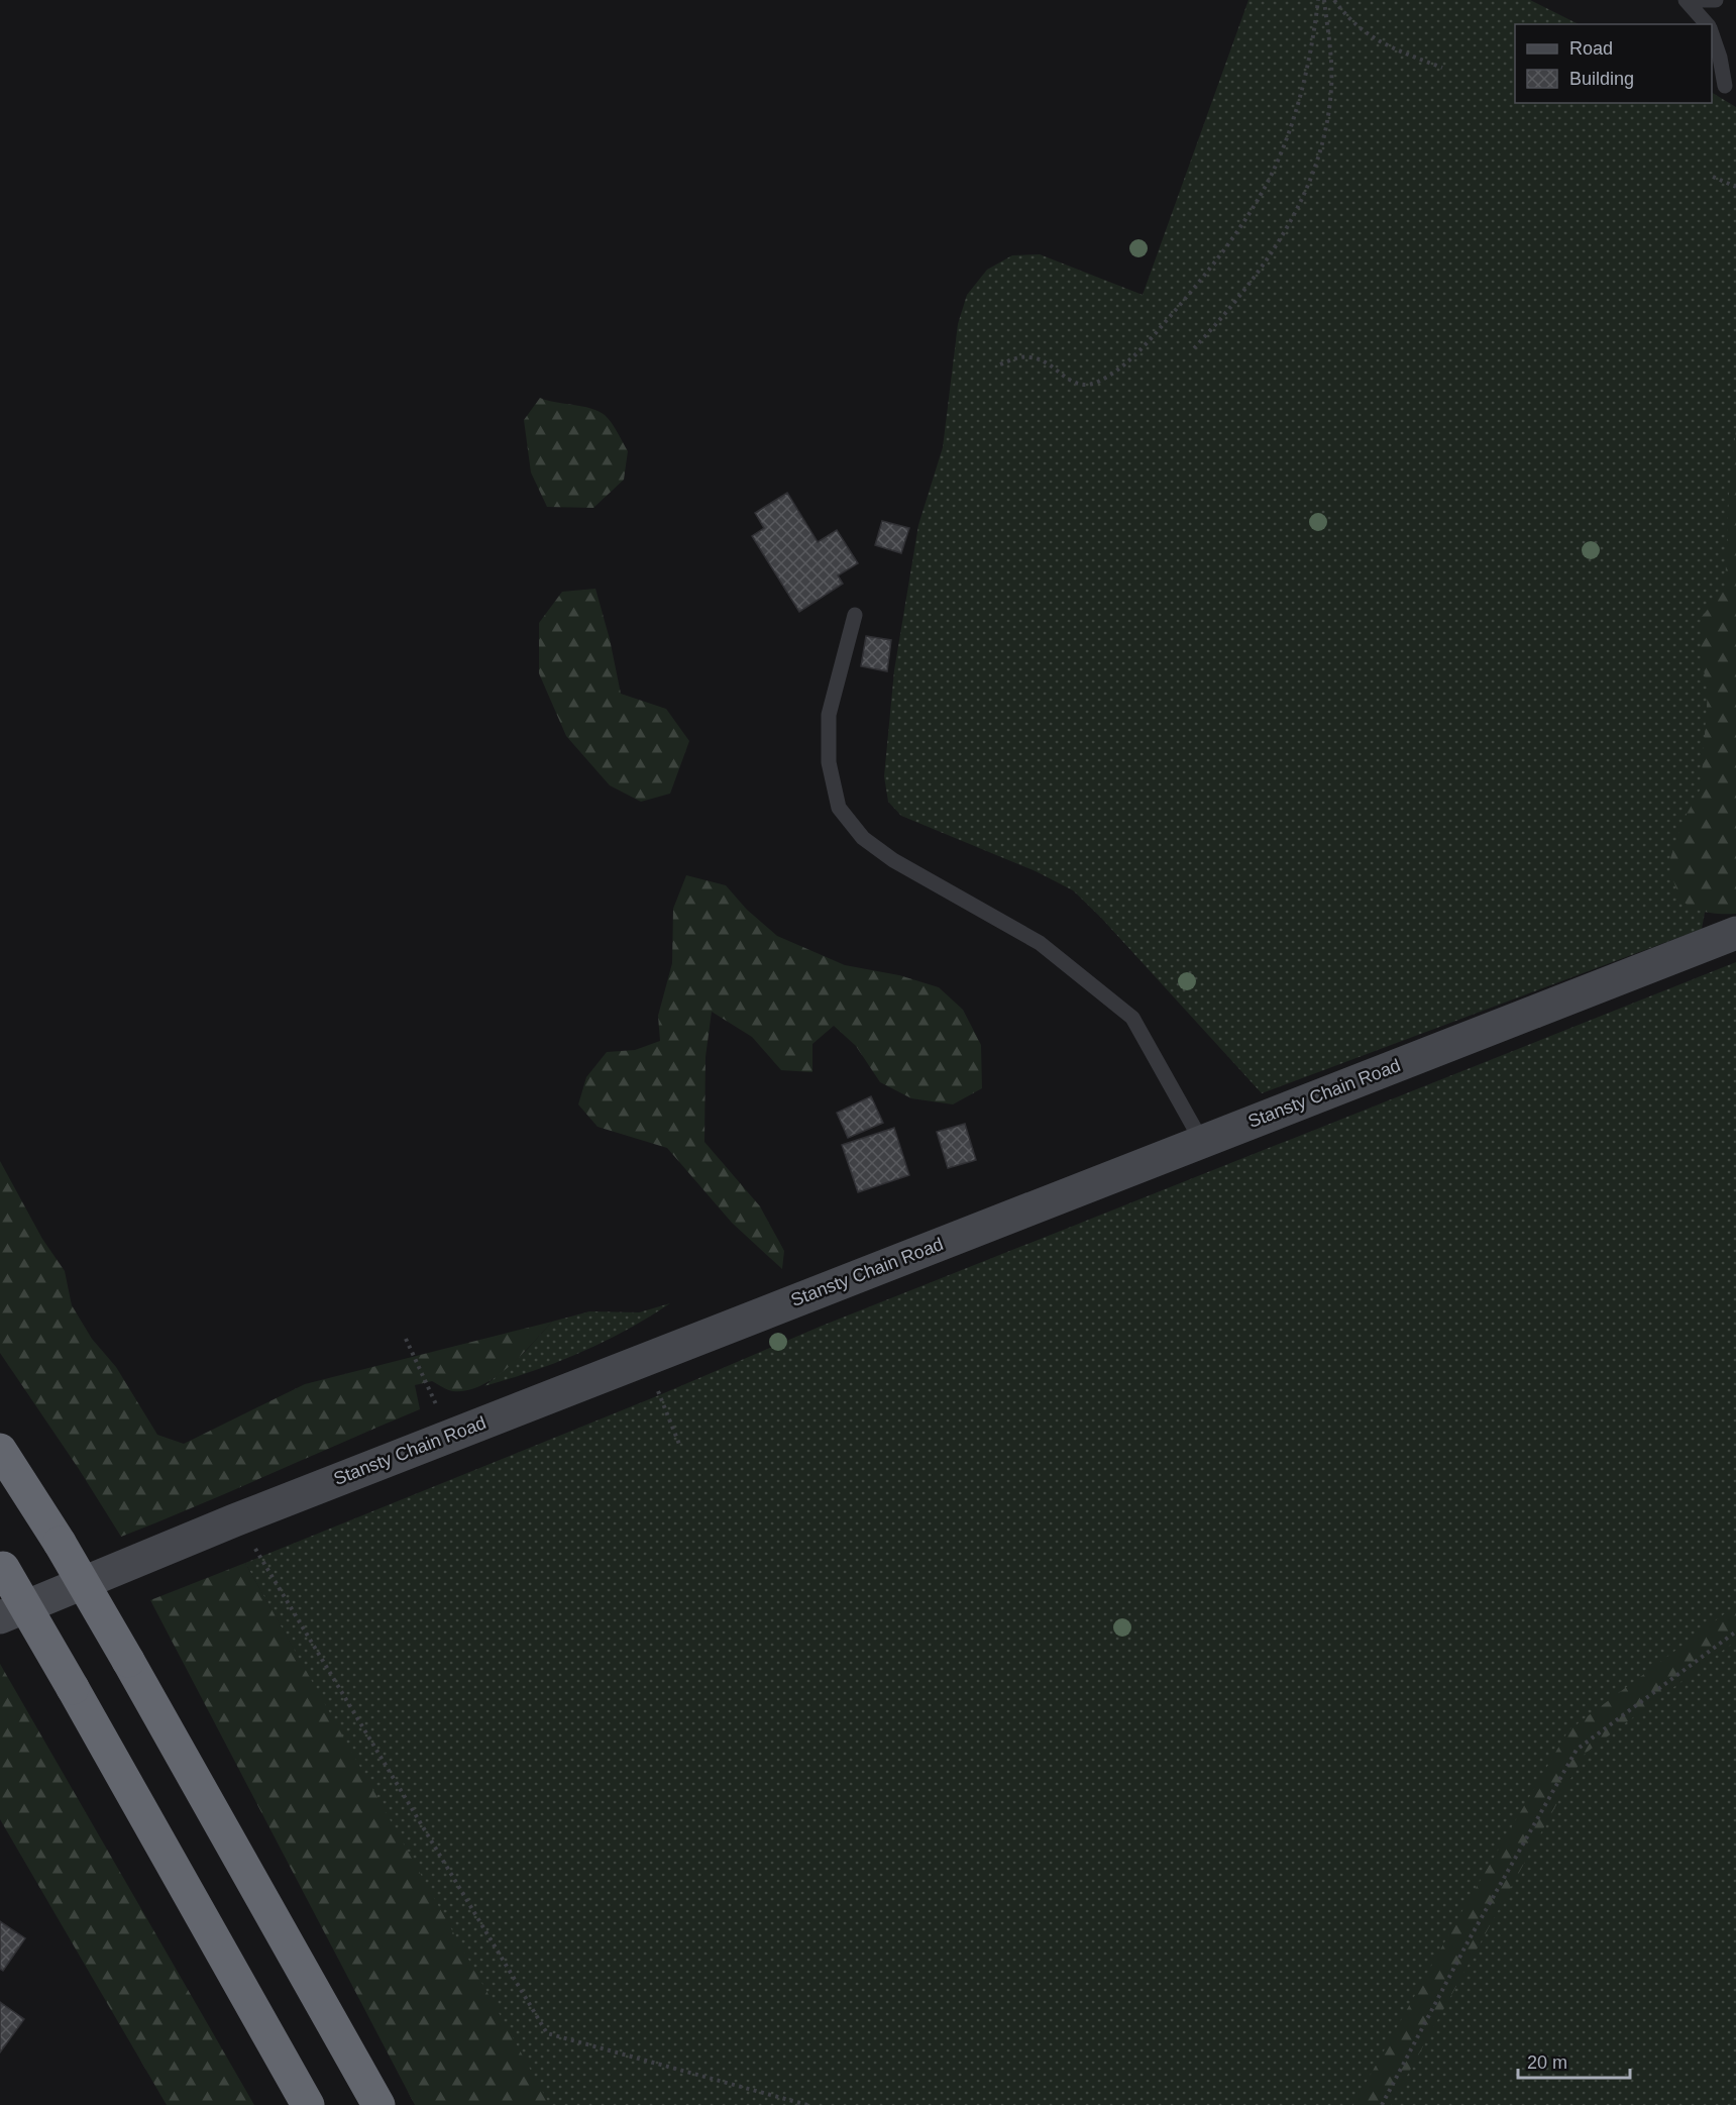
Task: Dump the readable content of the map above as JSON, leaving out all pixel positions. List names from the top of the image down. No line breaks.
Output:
{"streets":{"street":["Stansty Chain Road"]},"legend":["Road","Building"],"scale_bar":"20 m"}
